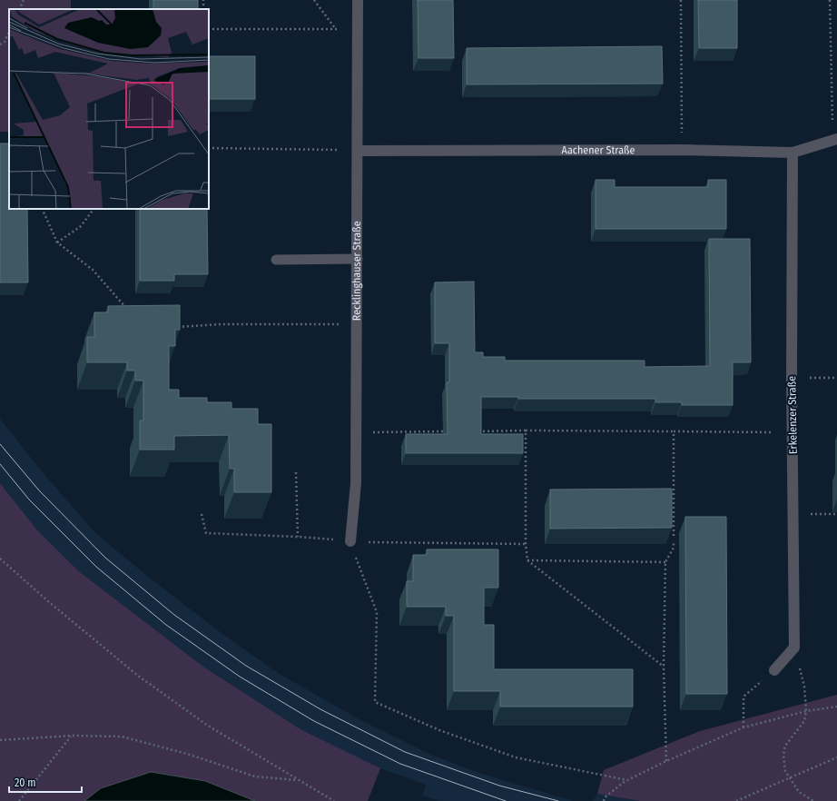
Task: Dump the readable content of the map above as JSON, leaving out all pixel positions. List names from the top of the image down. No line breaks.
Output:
{"streets":{"street":["Aachener Straße","Recklinghauser Straße","Erkelenzer Straße"]},"crossings":[["Aachener Straße","Recklinghauser Straße"],["Aachener Straße","Erkelenzer Straße"]],"scale_bar":"20 m"}
